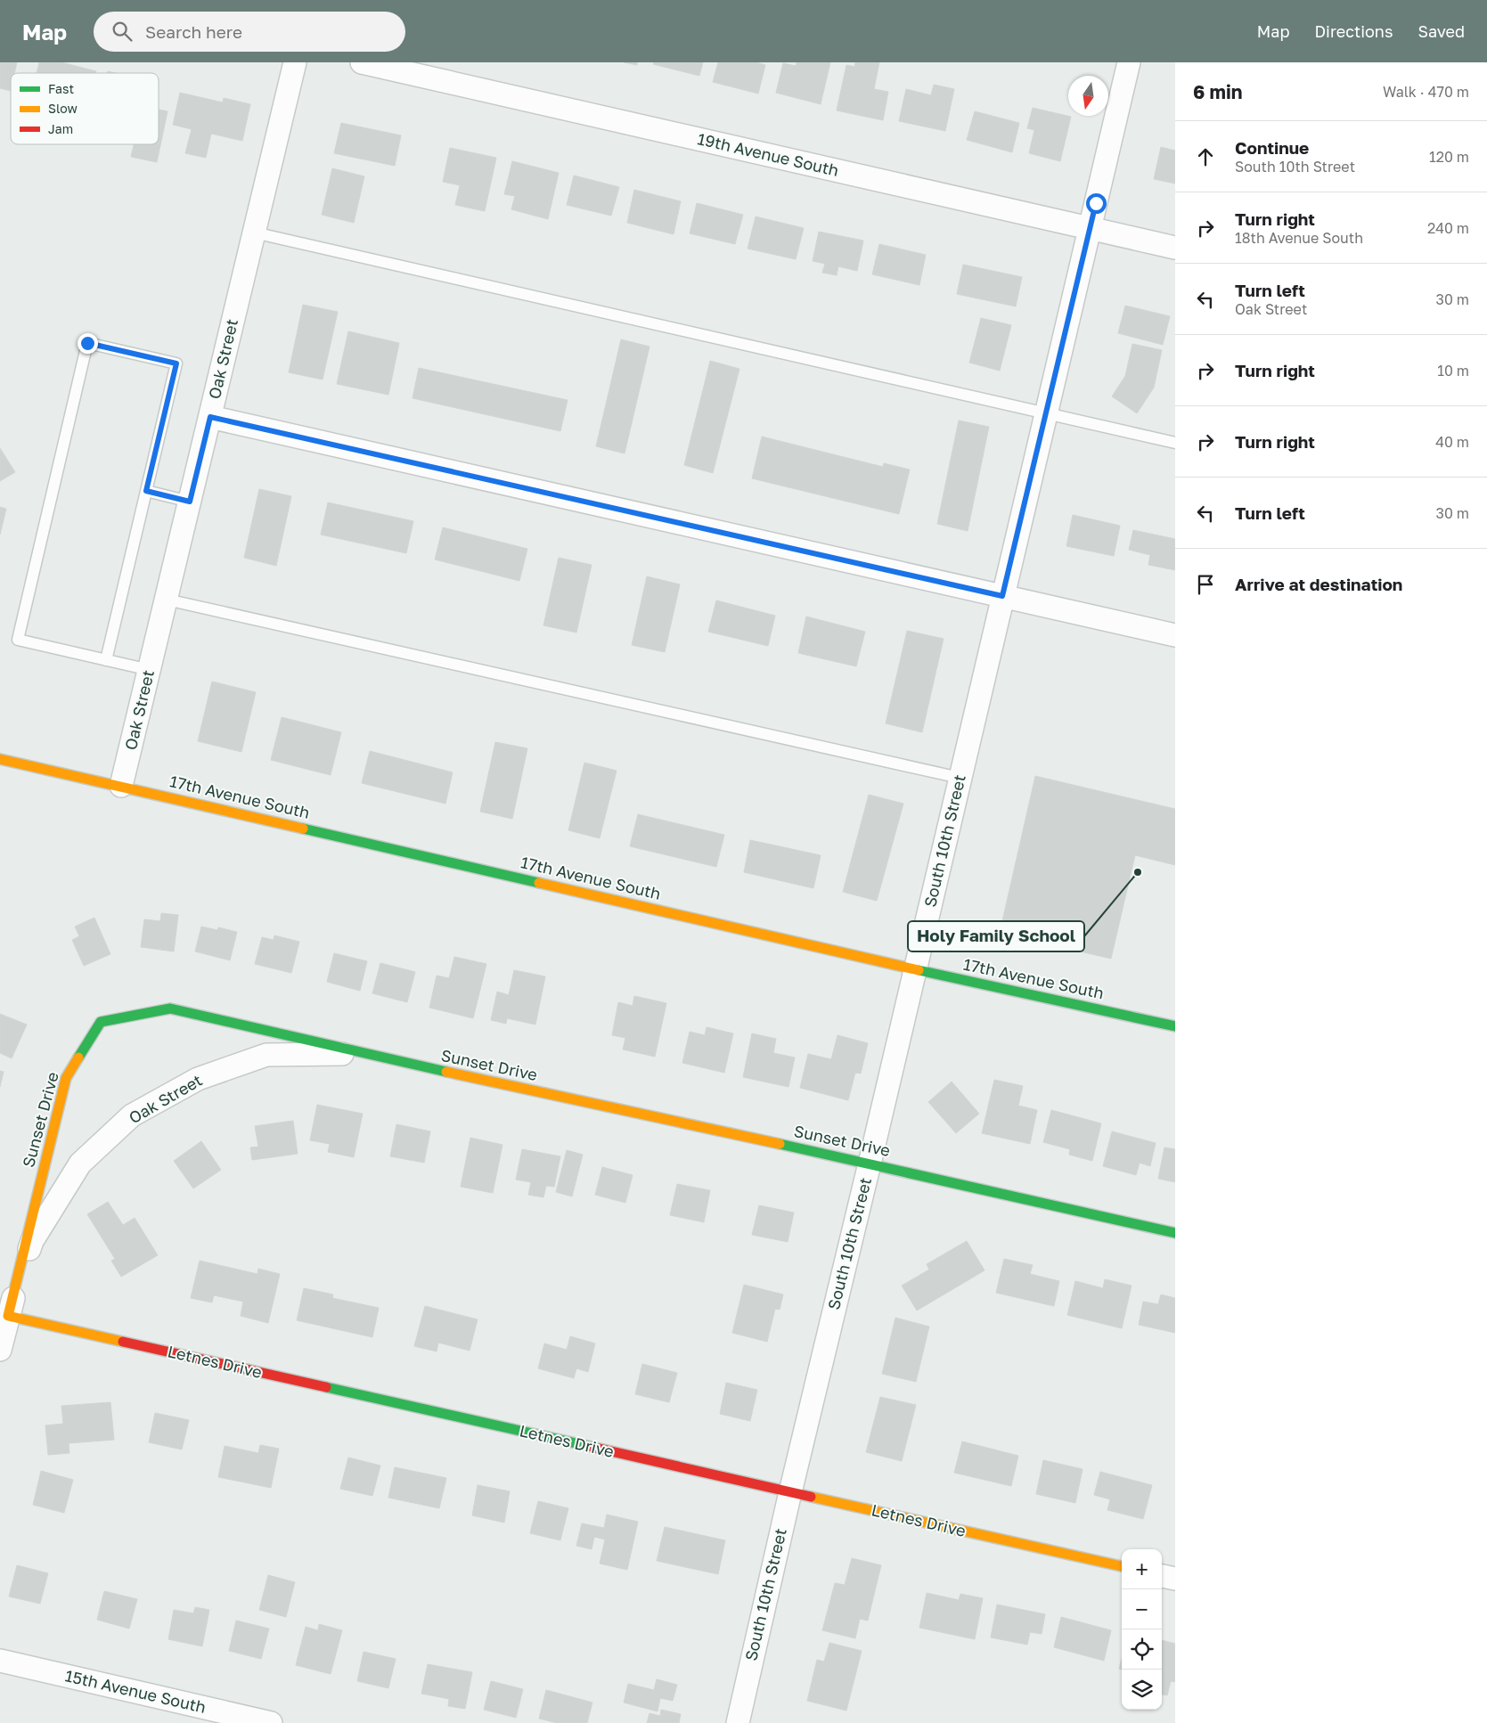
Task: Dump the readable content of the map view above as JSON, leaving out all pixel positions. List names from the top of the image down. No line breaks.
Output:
{"streets":{"street":["19th Avenue South","Oak Street","17th Avenue South","South 10th Street","Sunset Drive","Letnes Drive","15th Avenue South"]},"crossings":[["19th Avenue South","South 10th Street"],["Oak Street","17th Avenue South"],["Oak Street","Sunset Drive"],["Oak Street","Letnes Drive"],["17th Avenue South","South 10th Street"],["South 10th Street","Sunset Drive"],["South 10th Street","Letnes Drive"],["Sunset Drive","Letnes Drive"]],"places":["Holy Family School"],"legend":["Fast","Slow","Jam"],"north":"bottom","page":{"header":"Map","search":"Search here","nav":["Map","Directions","Saved"],"heading":["6 min","Walk · 470 m"],"list":[["Continue","South 10th Street","120 m"],["Turn right","18th Avenue South","240 m"],["Turn left","Oak Street","30 m"],["Turn right","10 m"],["Turn right","40 m"],["Turn left","30 m"],"Arrive at destination"],"map_buttons":["+","−"]}}
